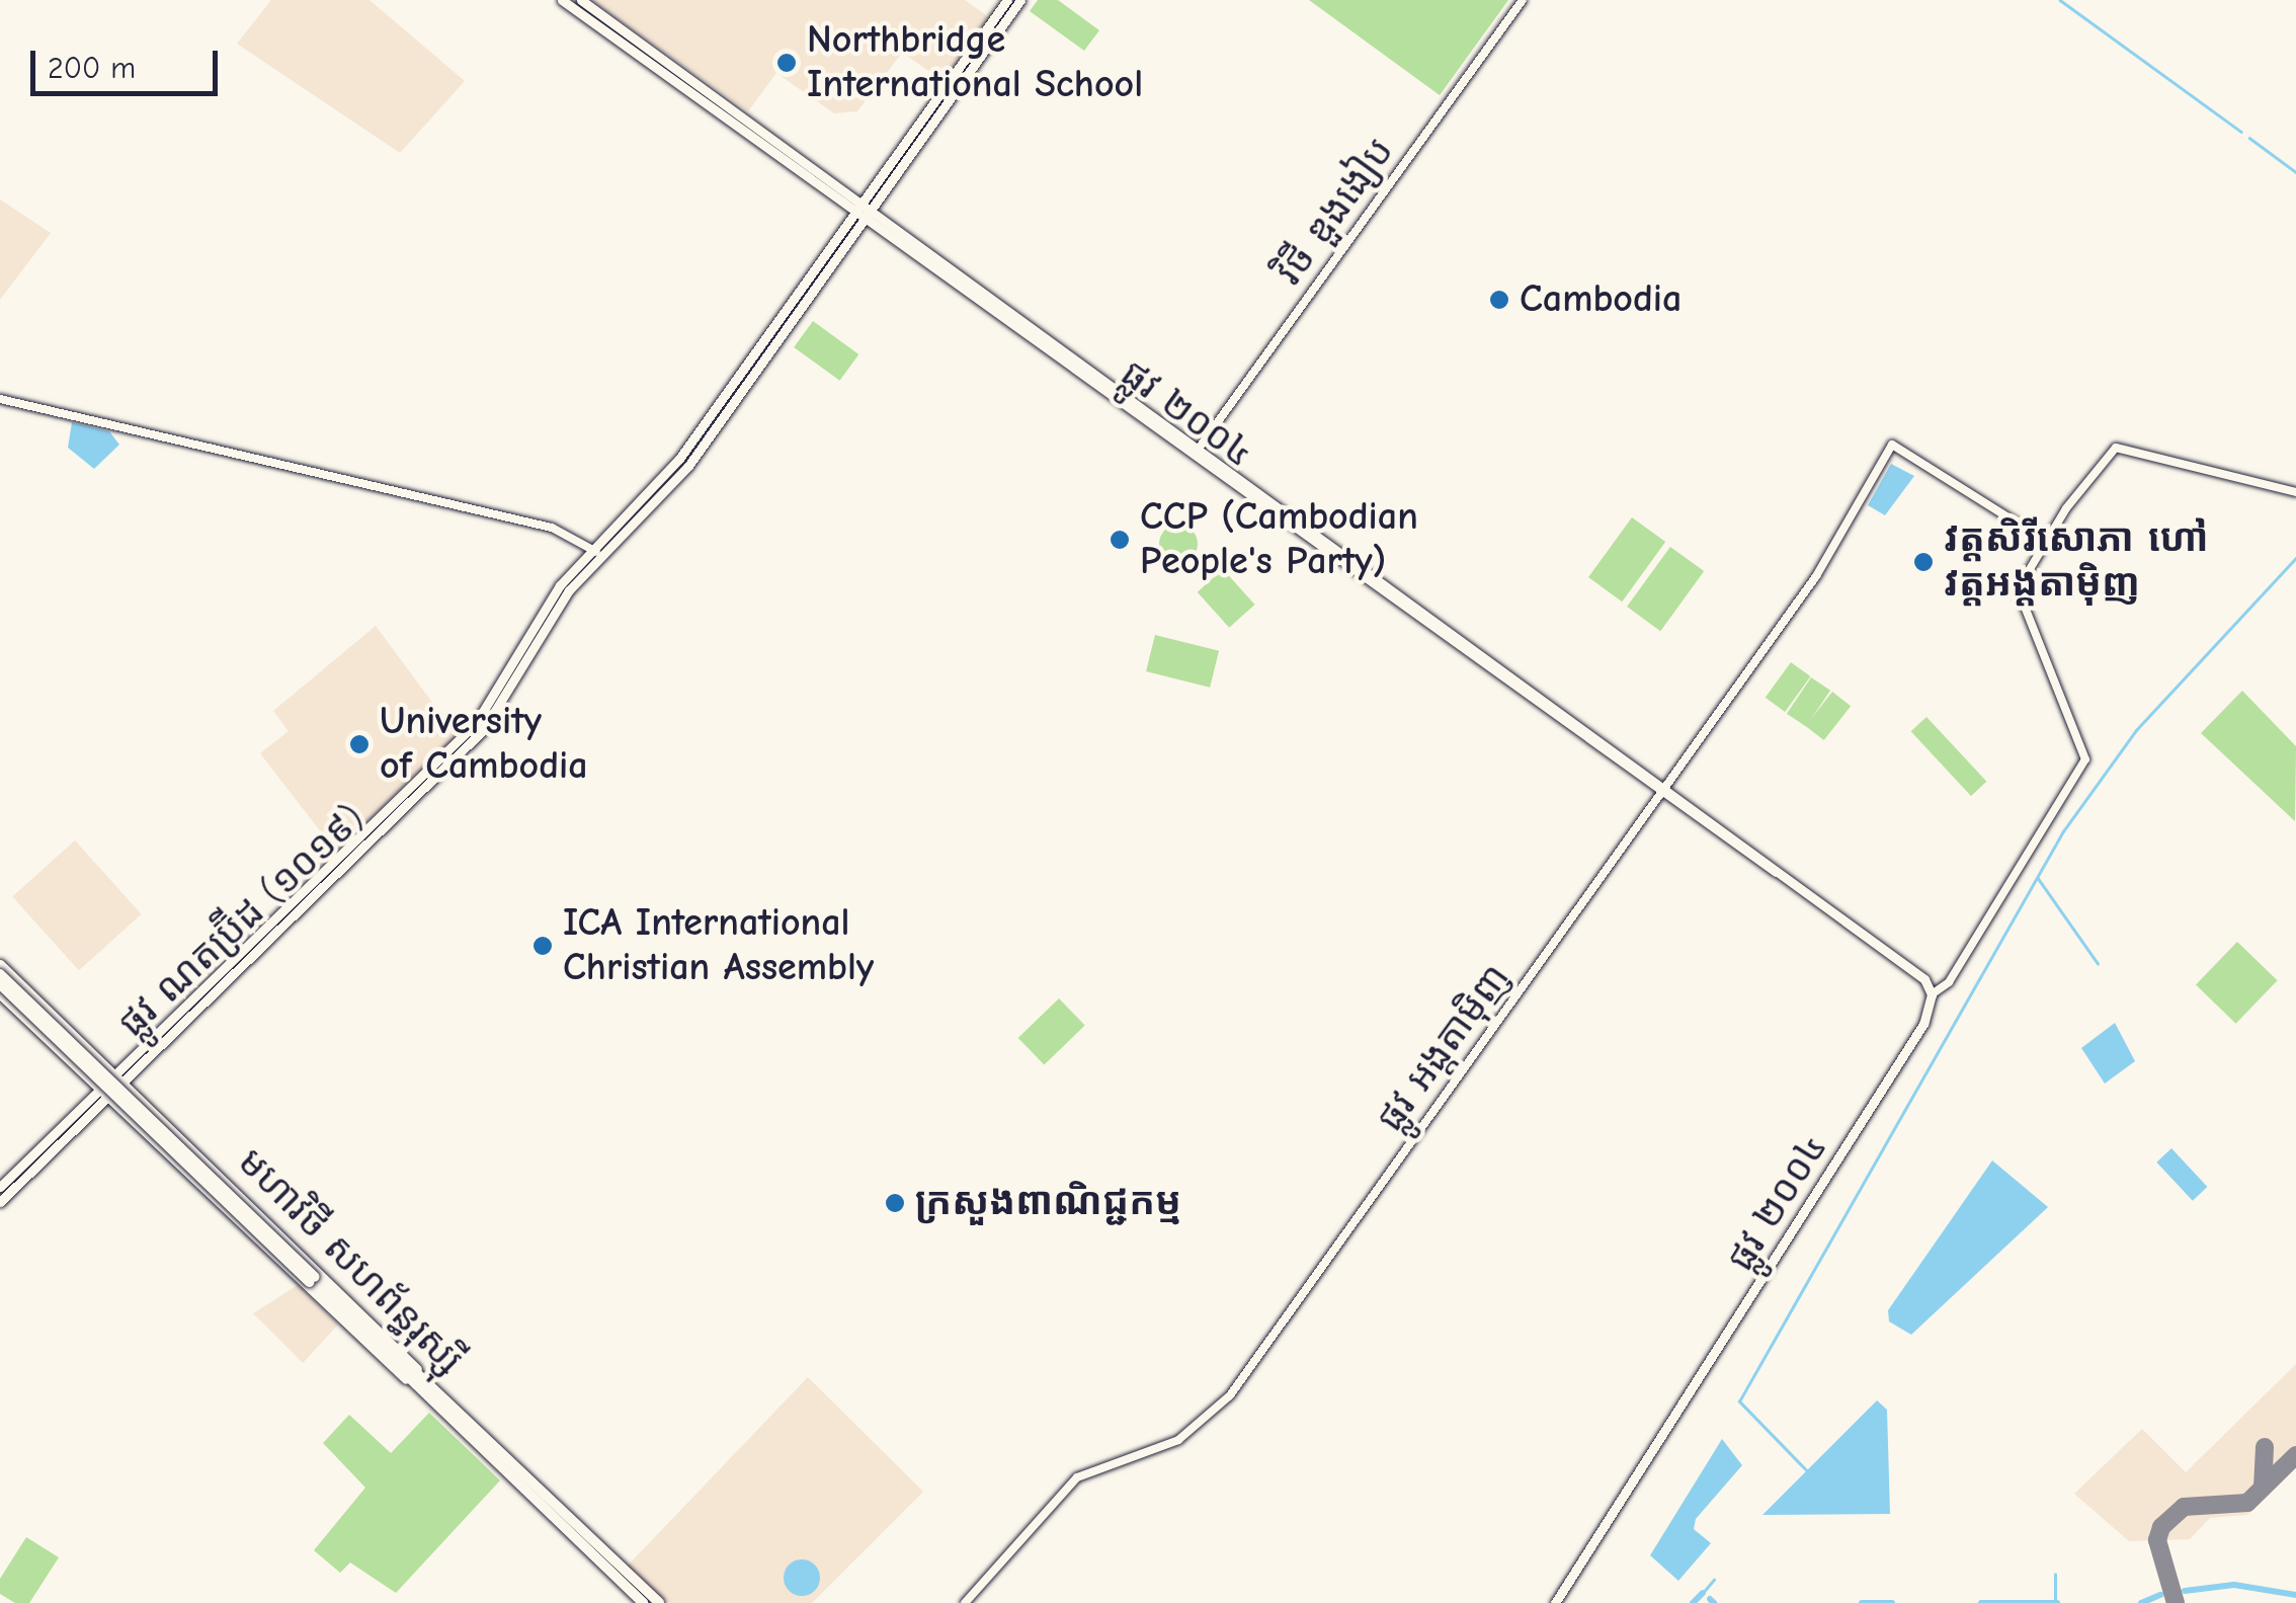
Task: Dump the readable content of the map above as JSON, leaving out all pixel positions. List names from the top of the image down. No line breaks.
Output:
{"streets":{"highway":["មហាវិថី សហព័ន្ធរុស្ស៊ី"],"main road":["ផ្លូវ ២០០៤","ផ្លូវ ណតប្រ៊ីដ (១០១៩)"],"street":["វិថី ឌួងងៀប","ផ្លូវ អង្តតាម៉ិញ"]},"crossings":[["វិថី ឌួងងៀប","ផ្លូវ ២០០៤"],["ផ្លូវ ២០០៤","ផ្លូវ ណតប្រ៊ីដ (១០១៩)"],["ផ្លូវ ២០០៤","ផ្លូវ អង្តតាម៉ិញ"],["ផ្លូវ ណតប្រ៊ីដ (១០១៩)","មហាវិថី សហព័ន្ធរុស្ស៊ី"]],"places":["Northbridge International School","Cambodia","CCP (Cambodian People's Party)","វត្តសិរីសោភា ហៅ វត្តអង្តតាម៉ិញ","University of Cambodia","ICA International Christian Assembly","ក្រសួងពាណិជ្ជកម្ម"],"scale_bar":"200 m"}
